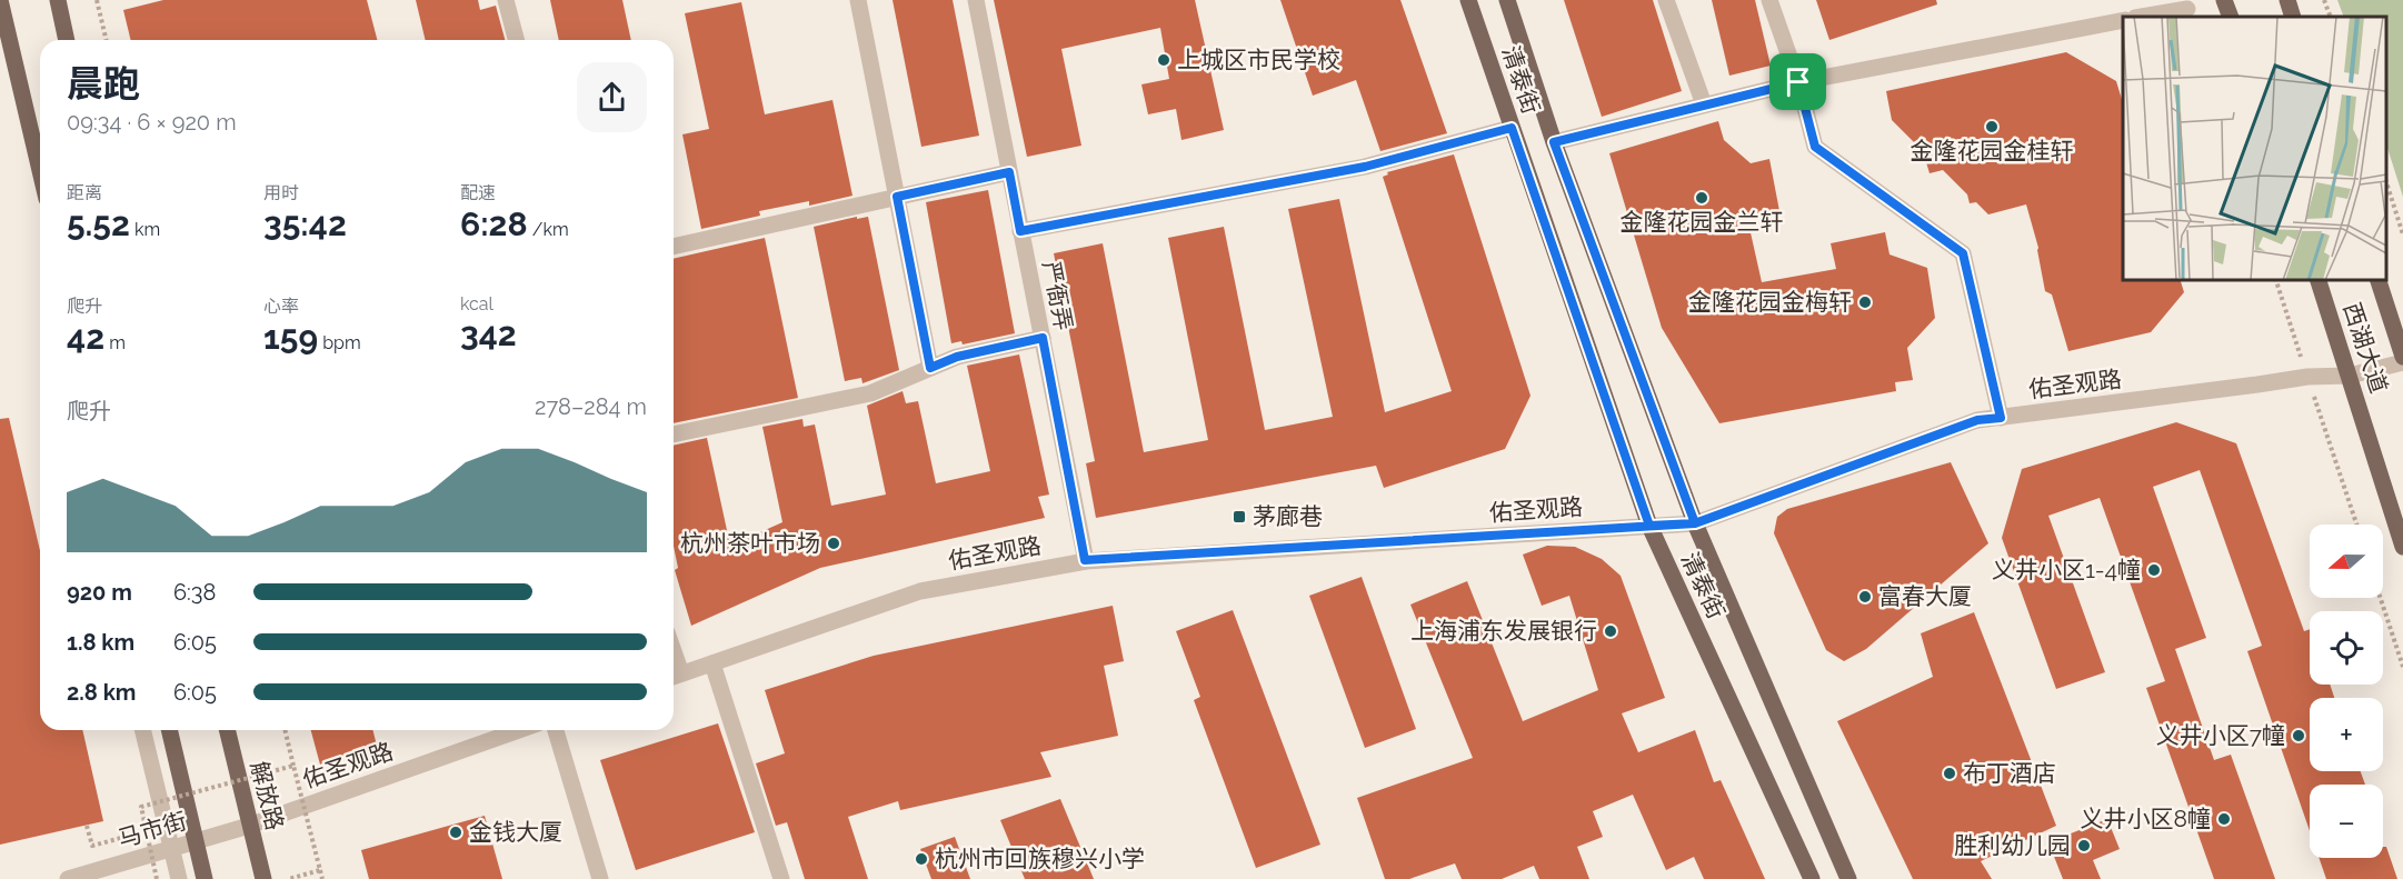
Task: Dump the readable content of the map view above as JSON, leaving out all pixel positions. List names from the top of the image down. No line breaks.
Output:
{"streets":{"main road":["清泰街","西湖大道","解放路"],"street":["严衙弄","佑圣观路","马市街"]},"crossings":[["清泰街","佑圣观路"],["严衙弄","佑圣观路"],["西湖大道","佑圣观路"],["佑圣观路","解放路"],["佑圣观路","马市街"],["解放路","马市街"]],"places":{"other":["上城区市民学校","金隆花园金桂轩","金隆花园金兰轩","金隆花园金梅轩","杭州茶叶市场","义井小区1-4幢","富春大厦","上海浦东发展银行","义井小区7幢","布丁酒店","义井小区8幢","金钱大厦","胜利幼儿园","杭州市回族穆兴小学"],"transit":["茅廊巷"]},"north":"left","page":{"heading":["晨跑","09:34 · 6 × 920 m"],"stats":[["距离","5.52 km"],["用时","35:42"],["配速","6:28 /km"],["爬升","42 m"],["心率","159 bpm"],["kcal","342"]],"chart":["爬升","278–284 m"],"map_buttons":["+","−"],"list":[{"name":"920 m","note":"6:38"},{"name":"1.8 km","note":"6:05"},{"name":"2.8 km","note":"6:05"}]}}
